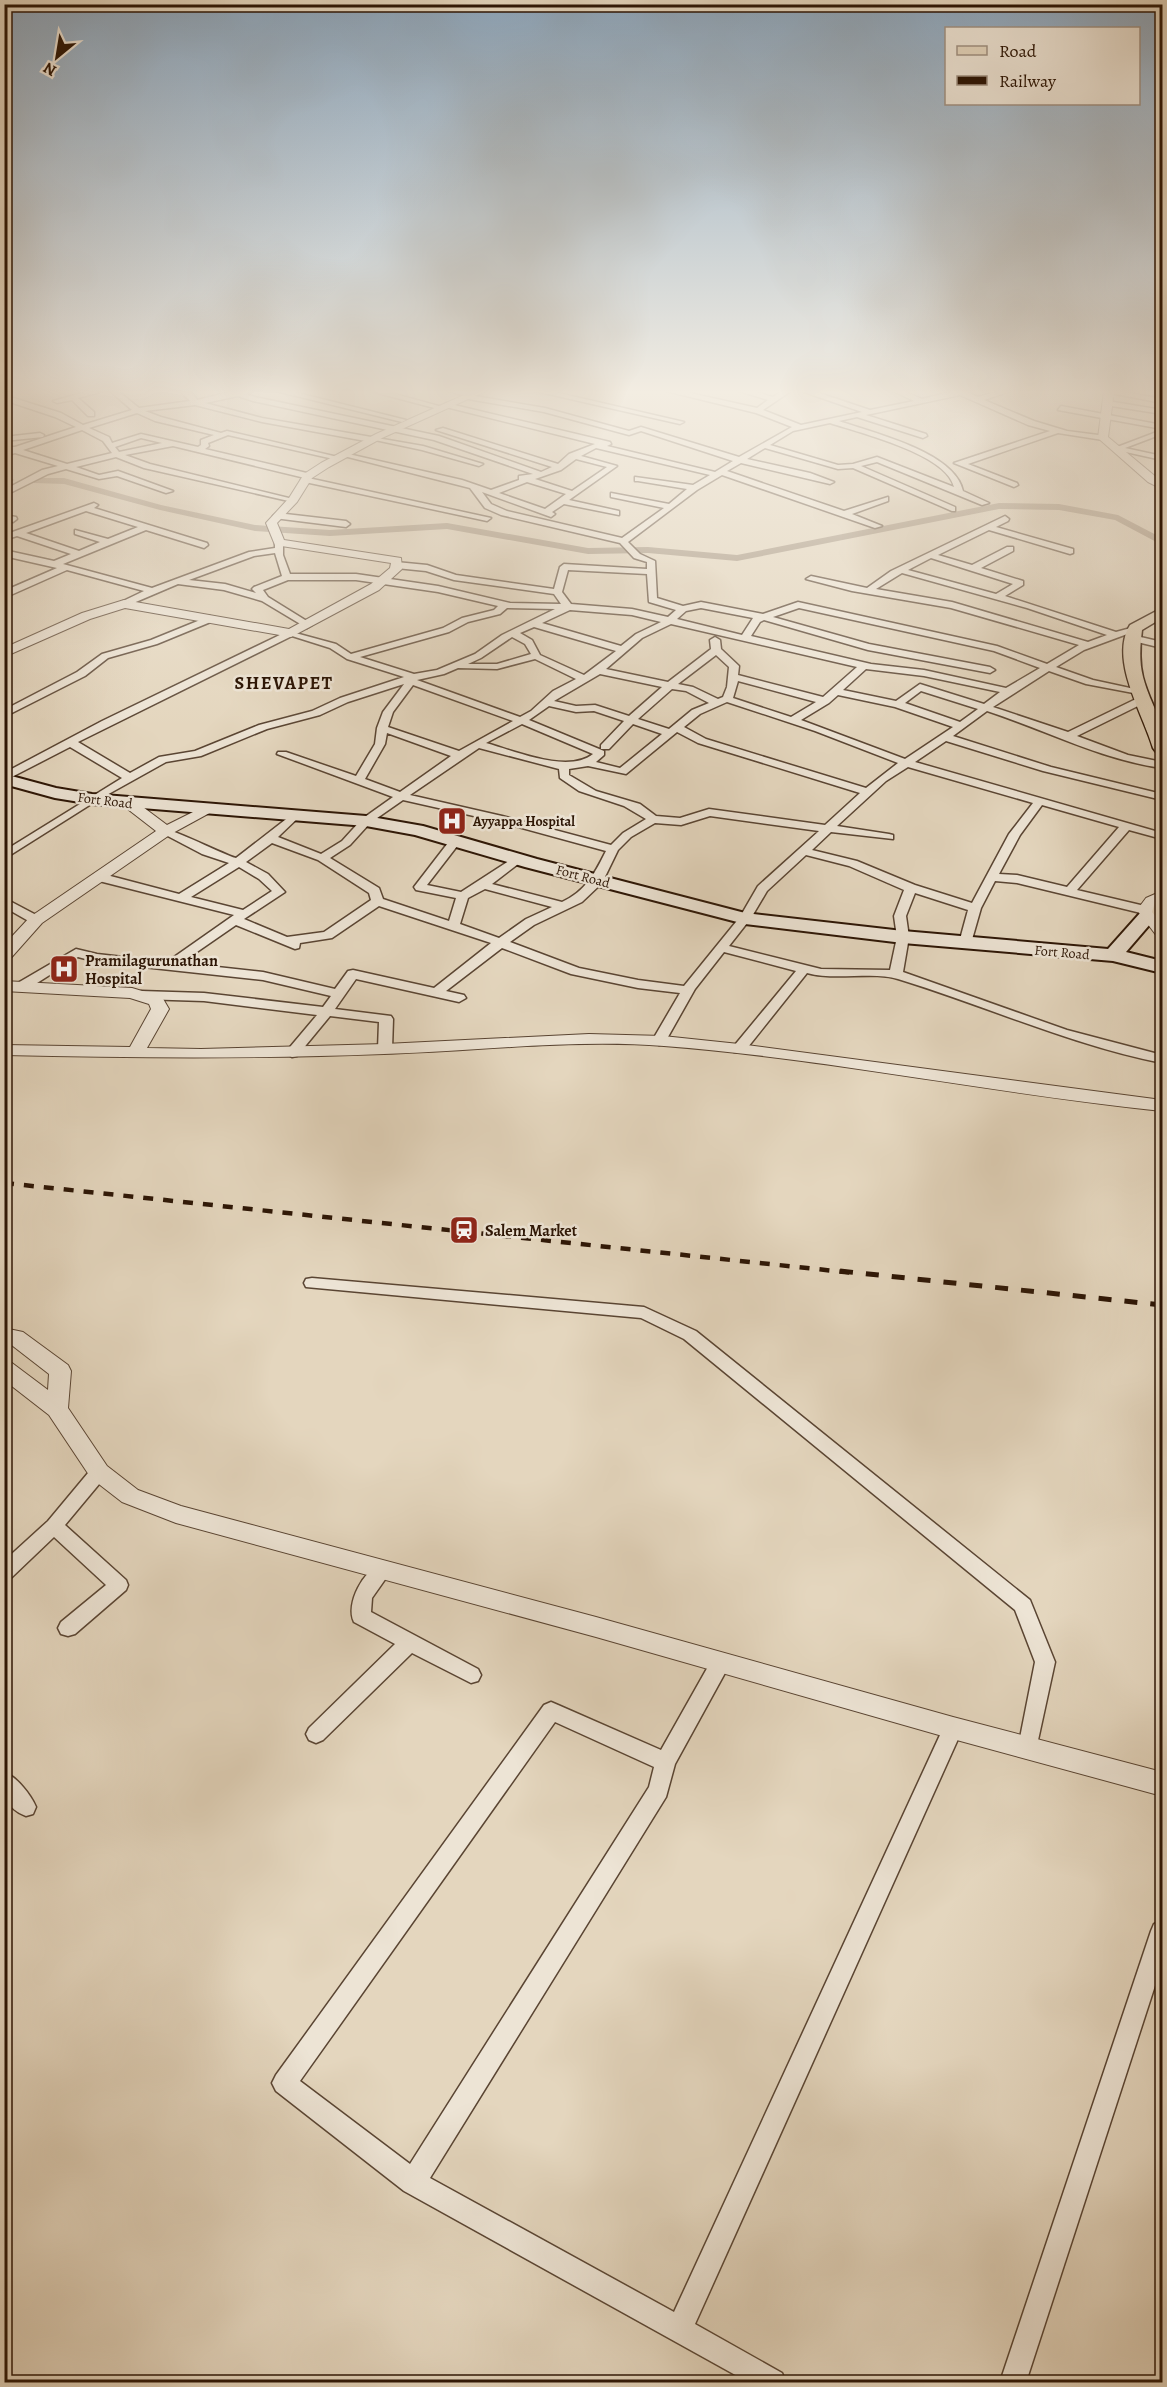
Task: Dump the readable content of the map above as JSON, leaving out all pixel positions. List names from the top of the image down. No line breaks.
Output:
{"streets":{"main road":["Fort Road"]},"districts":["SHEVAPET"],"places":{"hospital":["Ayyappa Hospital","Pramilagurunathan Hospital"],"station":["Salem Market"]},"legend":["Road","Railway"],"north":"bottom left"}
